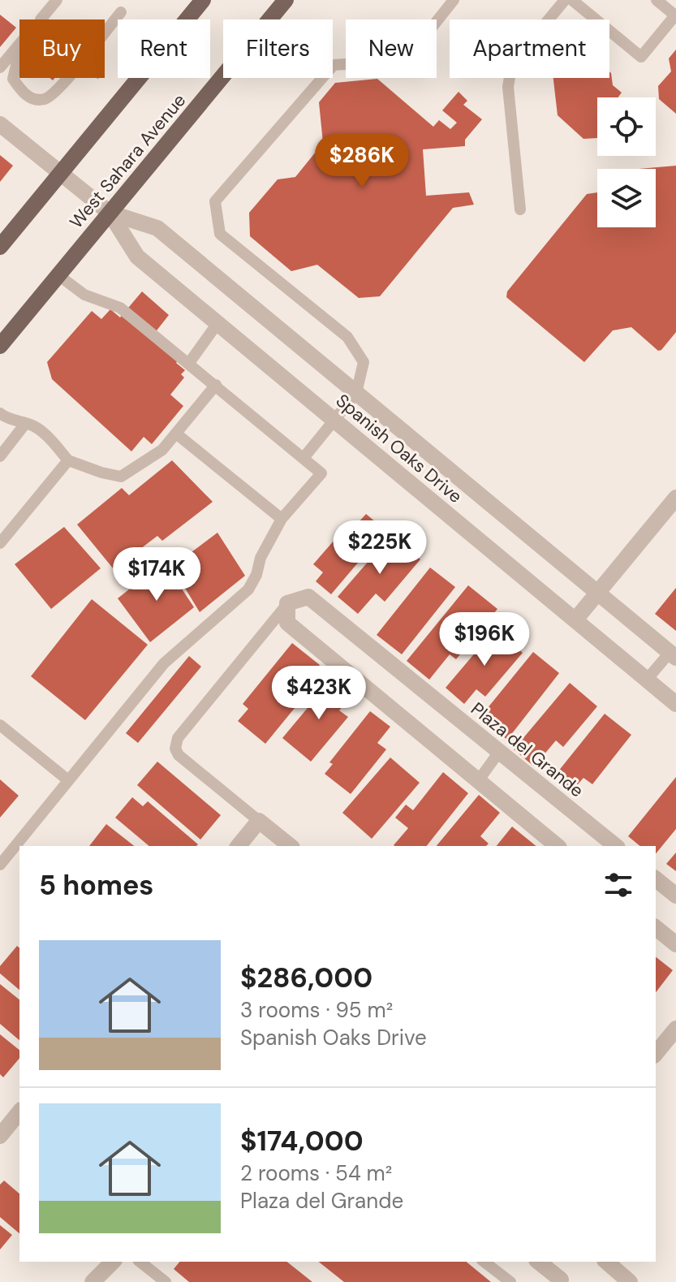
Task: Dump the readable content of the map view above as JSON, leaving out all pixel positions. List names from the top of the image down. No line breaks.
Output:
{"streets":{"main road":["West Sahara Avenue"],"street":["Spanish Oaks Drive","Plaza del Grande"]},"crossings":[["West Sahara Avenue","Spanish Oaks Drive"]],"page":{"chip":["Buy","Rent","Filters","New","Apartment"],"price":["$286K","$225K","$174K","$196K","$423K"],"heading":"5 homes","list":[{"name":"$286,000","note":"3 rooms · 95 m² · Spanish Oaks Drive"},{"name":"$174,000","note":"2 rooms · 54 m² · Plaza del Grande"}]}}
